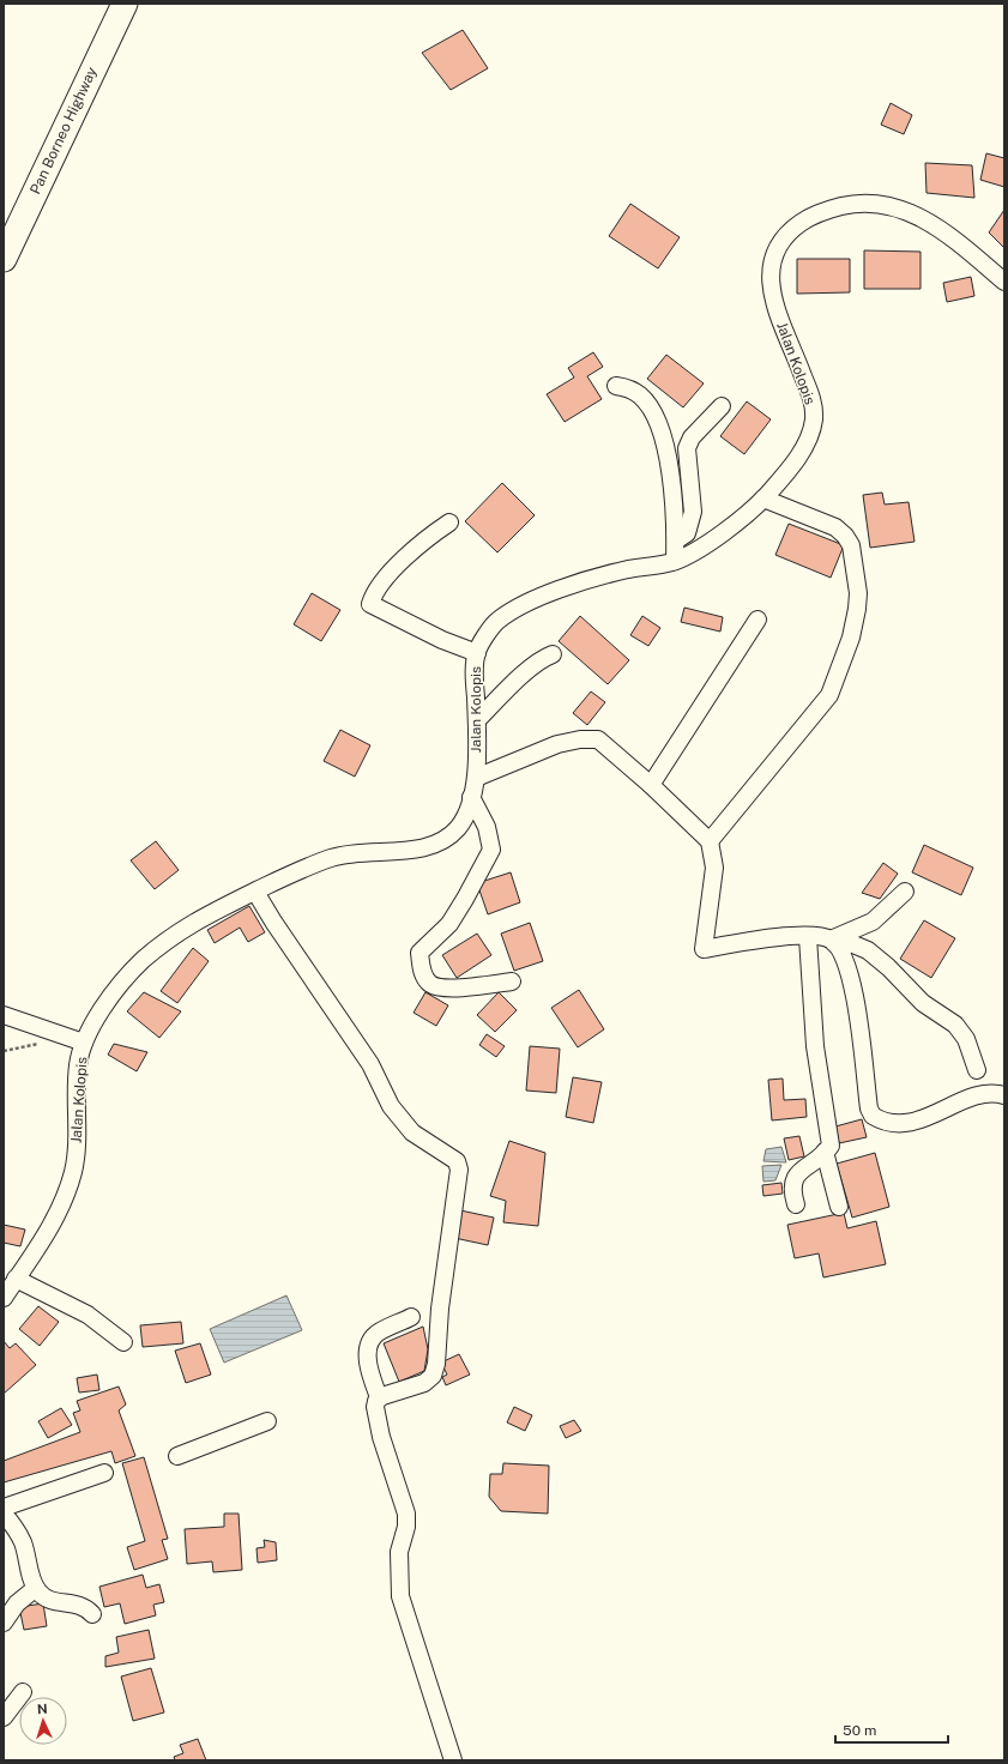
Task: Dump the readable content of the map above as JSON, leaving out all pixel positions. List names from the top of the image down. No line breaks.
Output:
{"streets":{"highway":["Pan Borneo Highway"],"street":["Jalan Kolopis"]},"scale_bar":"50 m","north":"top"}
